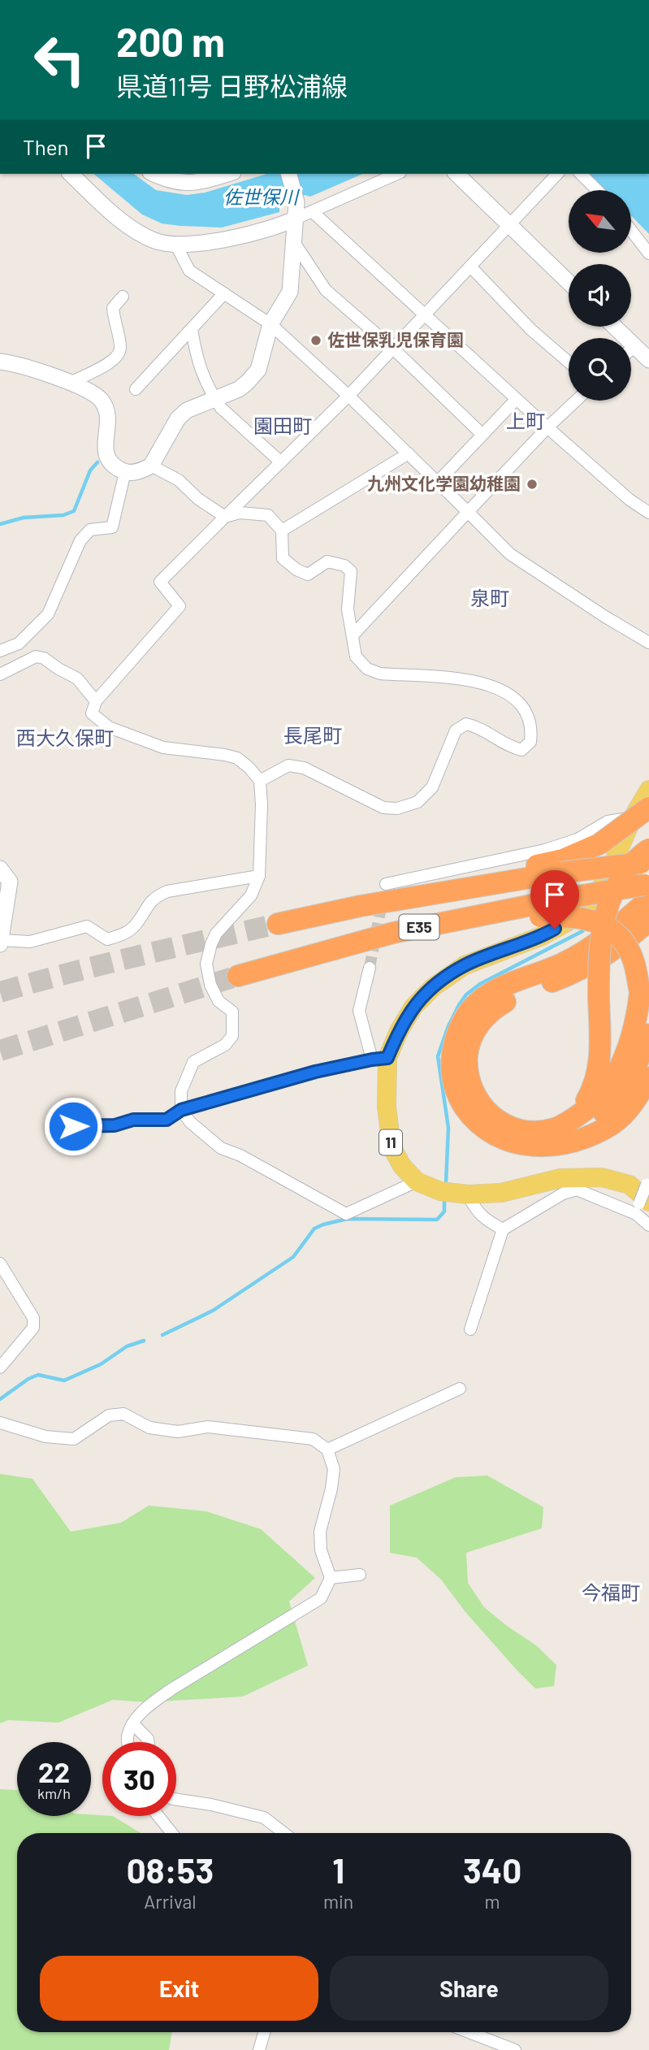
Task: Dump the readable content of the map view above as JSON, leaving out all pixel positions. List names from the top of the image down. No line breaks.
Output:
{"streets":{"highway":["E35"],"main road":["11"]},"districts":["上町","園田町","泉町","長尾町","西大久保町","今福町"],"water":["佐世保川"],"places":["佐世保乳児保育園","九州文化学園幼稚園"],"north":"top left","page":{"turn":["200 m","県道11号 日野松浦線"],"then":"Then","speed":"22 km/h","limit":"30","eta":["08:53","Arrival","1","min","340","m"],"buttons":["Exit","Share"]}}
